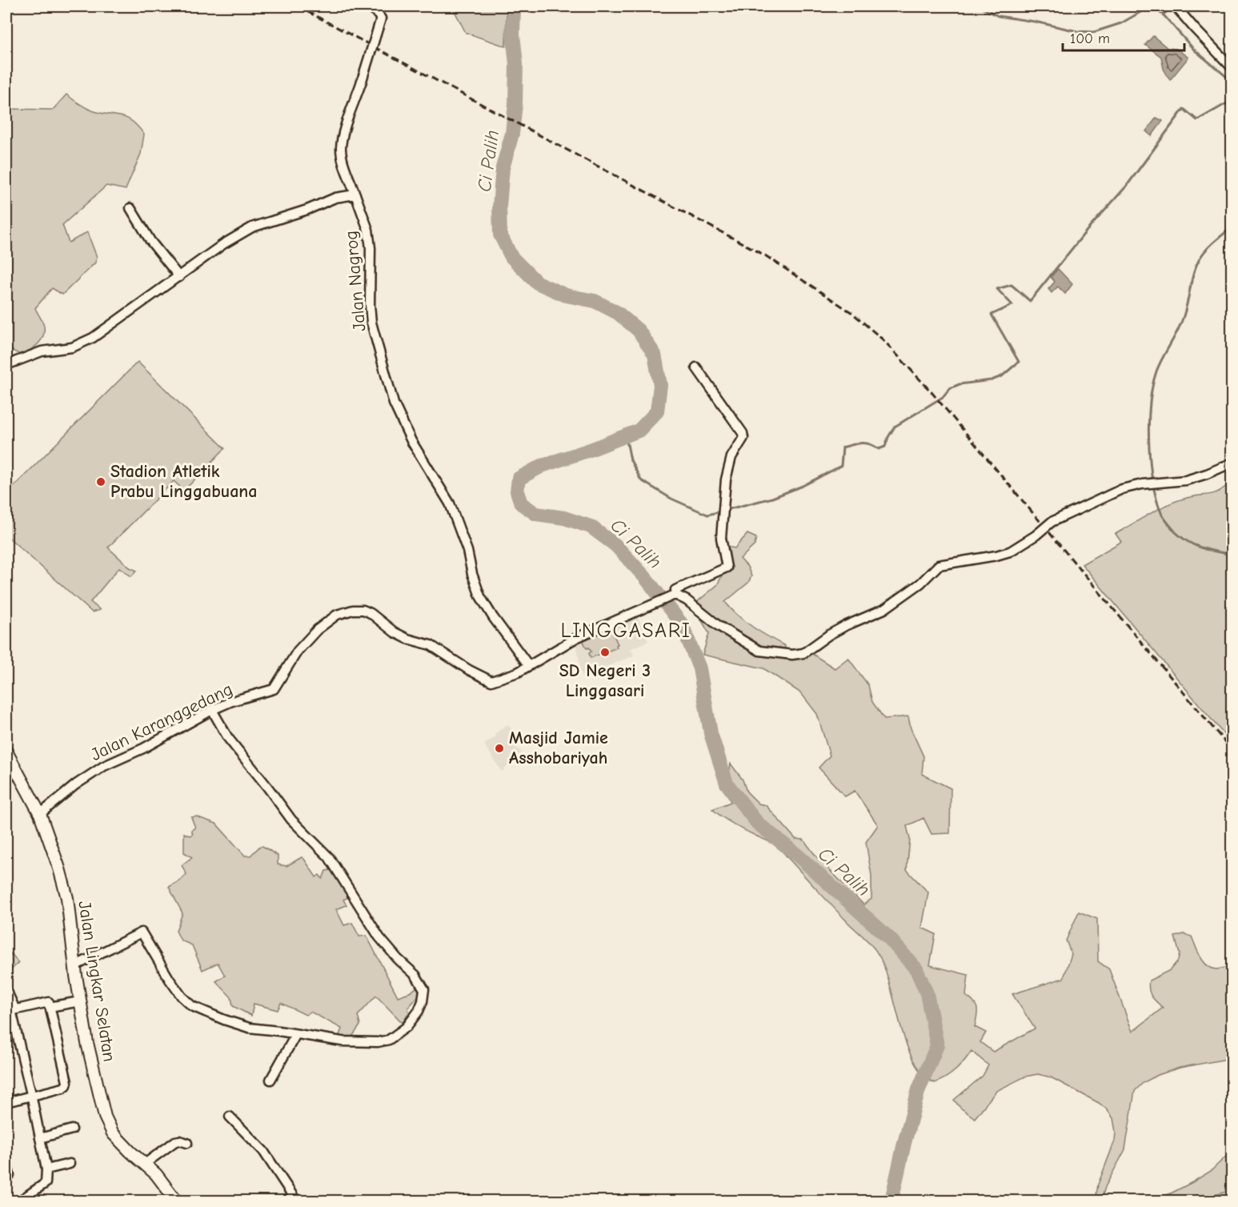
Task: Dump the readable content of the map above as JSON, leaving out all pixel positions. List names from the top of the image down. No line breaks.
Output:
{"streets":{"street":["Jalan Nagrog","Jalan Karanggedang","Jalan Lingkar Selatan"]},"crossings":[["Jalan Nagrog","Jalan Karanggedang"],["Jalan Karanggedang","Jalan Lingkar Selatan"]],"districts":["LINGGASARI"],"water":["Ci Palih"],"places":["Stadion Atletik Prabu Linggabuana","SD Negeri 3 Linggasari","Masjid Jamie Asshobariyah"],"scale_bar":"100 m"}
